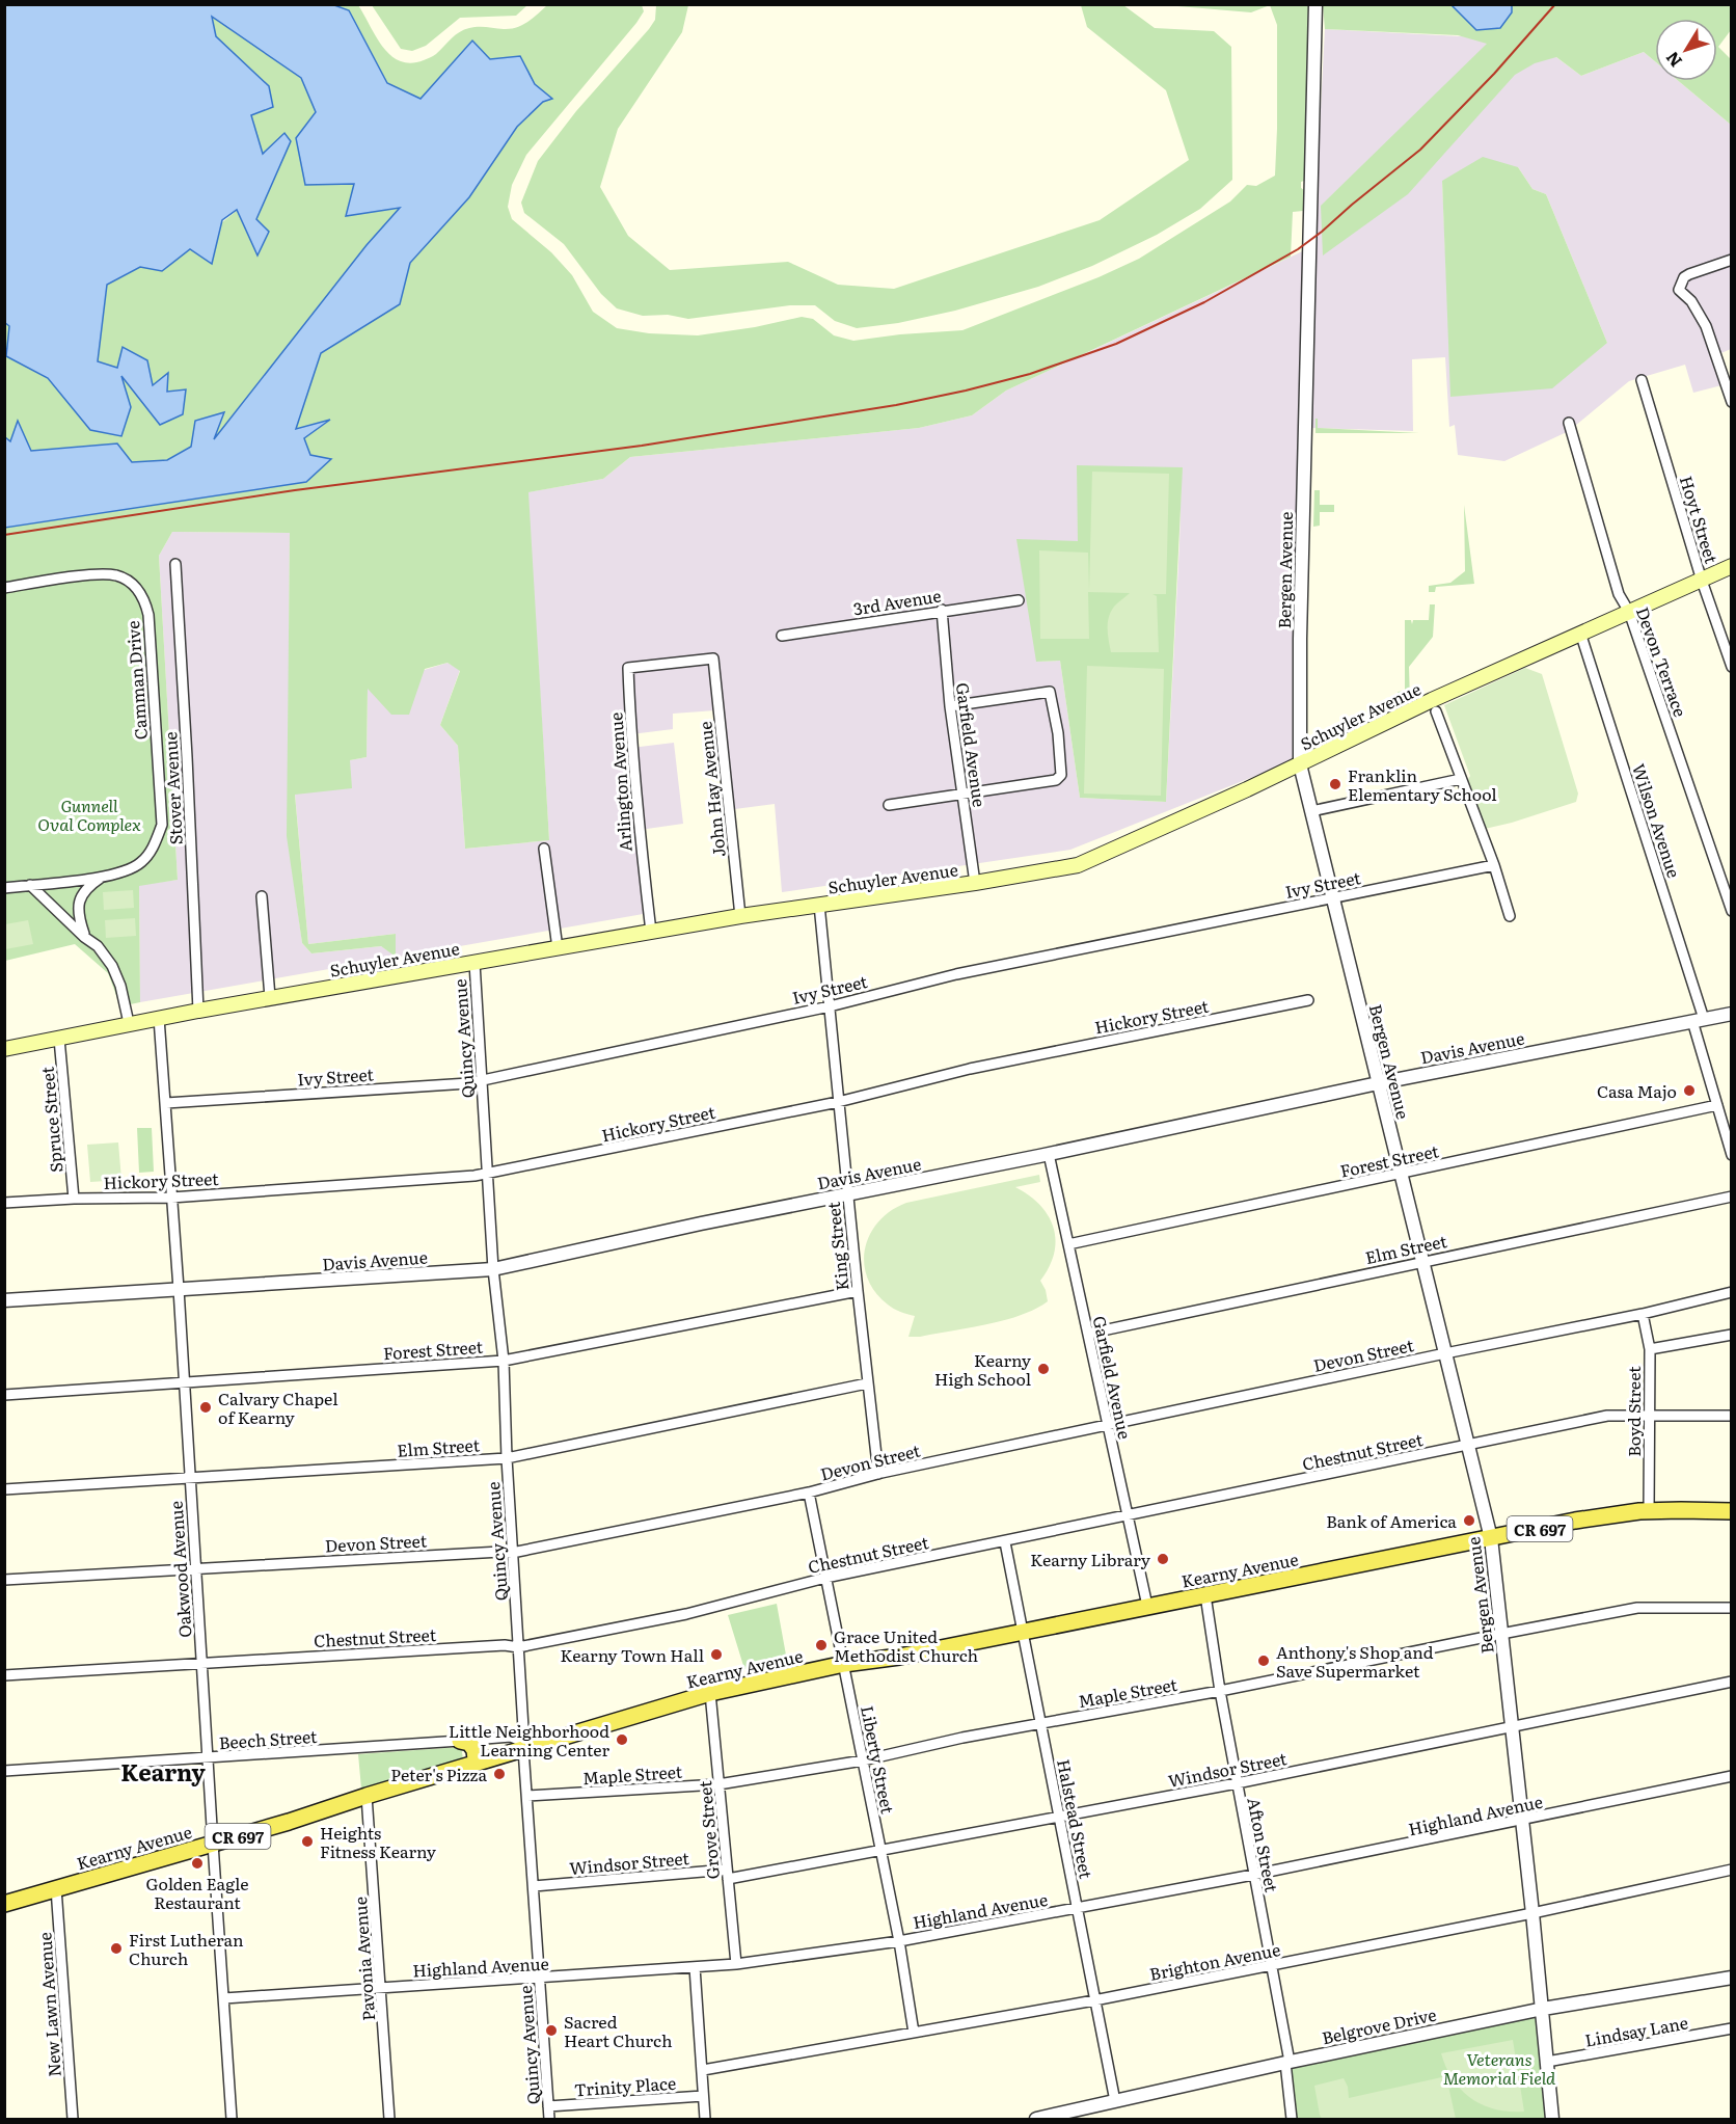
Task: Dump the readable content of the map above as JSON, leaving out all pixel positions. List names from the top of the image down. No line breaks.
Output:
{"streets":{"main road":["Schuyler Avenue","CR 697","Kearny Avenue"],"street":["Hoyt Street","Bergen Avenue","3rd Avenue","Devon Terrace","Camman Drive","Garfield Avenue","Arlington Avenue","Stover Avenue","John Hay Avenue","Wilson Avenue","Ivy Street","Hickory Street","Quincy Avenue","Davis Avenue","Spruce Street","Forest Street","King Street","Elm Street","Devon Street","Boyd Street","Chestnut Street","Oakwood Avenue","Maple Street","Beech Street","Liberty Street","Windsor Street","Highland Avenue","Halstead Street","Grove Street","Afton Street","Pavonia Avenue","Brighton Avenue","New Lawn Avenue","Belgrove Drive","Lindsay Lane","Trinity Place"]},"crossings":[["Hoyt Street","Schuyler Avenue"],["Bergen Avenue","Schuyler Avenue"],["Bergen Avenue","Ivy Street"],["Bergen Avenue","Davis Avenue"],["Bergen Avenue","Forest Street"],["Bergen Avenue","Elm Street"],["Bergen Avenue","Devon Street"],["Bergen Avenue","Chestnut Street"],["Bergen Avenue","Kearny Avenue"],["Bergen Avenue","Maple Street"],["Bergen Avenue","Windsor Street"],["Bergen Avenue","Highland Avenue"],["Bergen Avenue","Brighton Avenue"],["Bergen Avenue","Belgrove Drive"],["Bergen Avenue","Lindsay Lane"],["3rd Avenue","Garfield Avenue"],["Devon Terrace","Schuyler Avenue"],["Schuyler Avenue","Garfield Avenue"],["Schuyler Avenue","Arlington Avenue"],["Schuyler Avenue","Stover Avenue"],["Schuyler Avenue","John Hay Avenue"],["Schuyler Avenue","Wilson Avenue"],["Schuyler Avenue","Quincy Avenue"],["Schuyler Avenue","Spruce Street"],["Schuyler Avenue","King Street"],["Schuyler Avenue","Oakwood Avenue"],["Garfield Avenue","Davis Avenue"],["Garfield Avenue","Forest Street"],["Garfield Avenue","Elm Street"],["Garfield Avenue","Devon Street"],["Garfield Avenue","Chestnut Street"],["Garfield Avenue","Kearny Avenue"],["Arlington Avenue","John Hay Avenue"],["Wilson Avenue","Davis Avenue"],["Wilson Avenue","Forest Street"],["Ivy Street","Quincy Avenue"],["Ivy Street","King Street"],["Ivy Street","Oakwood Avenue"],["Hickory Street","Quincy Avenue"],["Hickory Street","Spruce Street"],["Hickory Street","King Street"],["Hickory Street","Oakwood Avenue"],["Quincy Avenue","Davis Avenue"],["Quincy Avenue","Forest Street"],["Quincy Avenue","Elm Street"],["Quincy Avenue","Devon Street"],["Quincy Avenue","Chestnut Street"],["Quincy Avenue","Kearny Avenue"],["Quincy Avenue","Maple Street"],["Quincy Avenue","Beech Street"],["Quincy Avenue","Windsor Street"],["Quincy Avenue","Highland Avenue"],["Quincy Avenue","Trinity Place"],["Davis Avenue","King Street"],["Davis Avenue","Oakwood Avenue"],["Forest Street","King Street"],["Forest Street","Oakwood Avenue"],["King Street","Elm Street"],["King Street","Devon Street"],["Elm Street","Oakwood Avenue"],["Devon Street","Boyd Street"],["Devon Street","Oakwood Avenue"],["Devon Street","Liberty Street"],["Boyd Street","Chestnut Street"],["Boyd Street","Kearny Avenue"],["Chestnut Street","Oakwood Avenue"],["Chestnut Street","Liberty Street"],["Chestnut Street","Halstead Street"],["Oakwood Avenue","Kearny Avenue"],["Oakwood Avenue","Beech Street"],["Oakwood Avenue","Highland Avenue"],["Kearny Avenue","Beech Street"],["Kearny Avenue","Liberty Street"],["Kearny Avenue","Halstead Street"],["Kearny Avenue","Grove Street"],["Kearny Avenue","Afton Street"],["Kearny Avenue","Pavonia Avenue"],["Kearny Avenue","New Lawn Avenue"],["Maple Street","Liberty Street"],["Maple Street","Halstead Street"],["Maple Street","Grove Street"],["Maple Street","Afton Street"],["Liberty Street","Windsor Street"],["Liberty Street","Highland Avenue"],["Liberty Street","Brighton Avenue"],["Windsor Street","Halstead Street"],["Windsor Street","Grove Street"],["Windsor Street","Afton Street"],["Highland Avenue","Halstead Street"],["Highland Avenue","Grove Street"],["Highland Avenue","Afton Street"],["Highland Avenue","Pavonia Avenue"],["Halstead Street","Brighton Avenue"],["Halstead Street","Belgrove Drive"],["Afton Street","Brighton Avenue"],["Afton Street","Belgrove Drive"]],"districts":["Kearny"],"parks":["Gunnell Oval Complex","Veterans Memorial Field"],"places":["Franklin Elementary School","Casa Majo","Kearny High School","Calvary Chapel of Kearny","Bank of America","Kearny Library","Grace United Methodist Church","Kearny Town Hall","Anthony's Shop and Save Supermarket","Little Neighborhood Learning Center","Peter's Pizza","Heights Fitness Kearny","Golden Eagle Restaurant","First Lutheran Church","Sacred Heart Church"],"north":"bottom left"}
